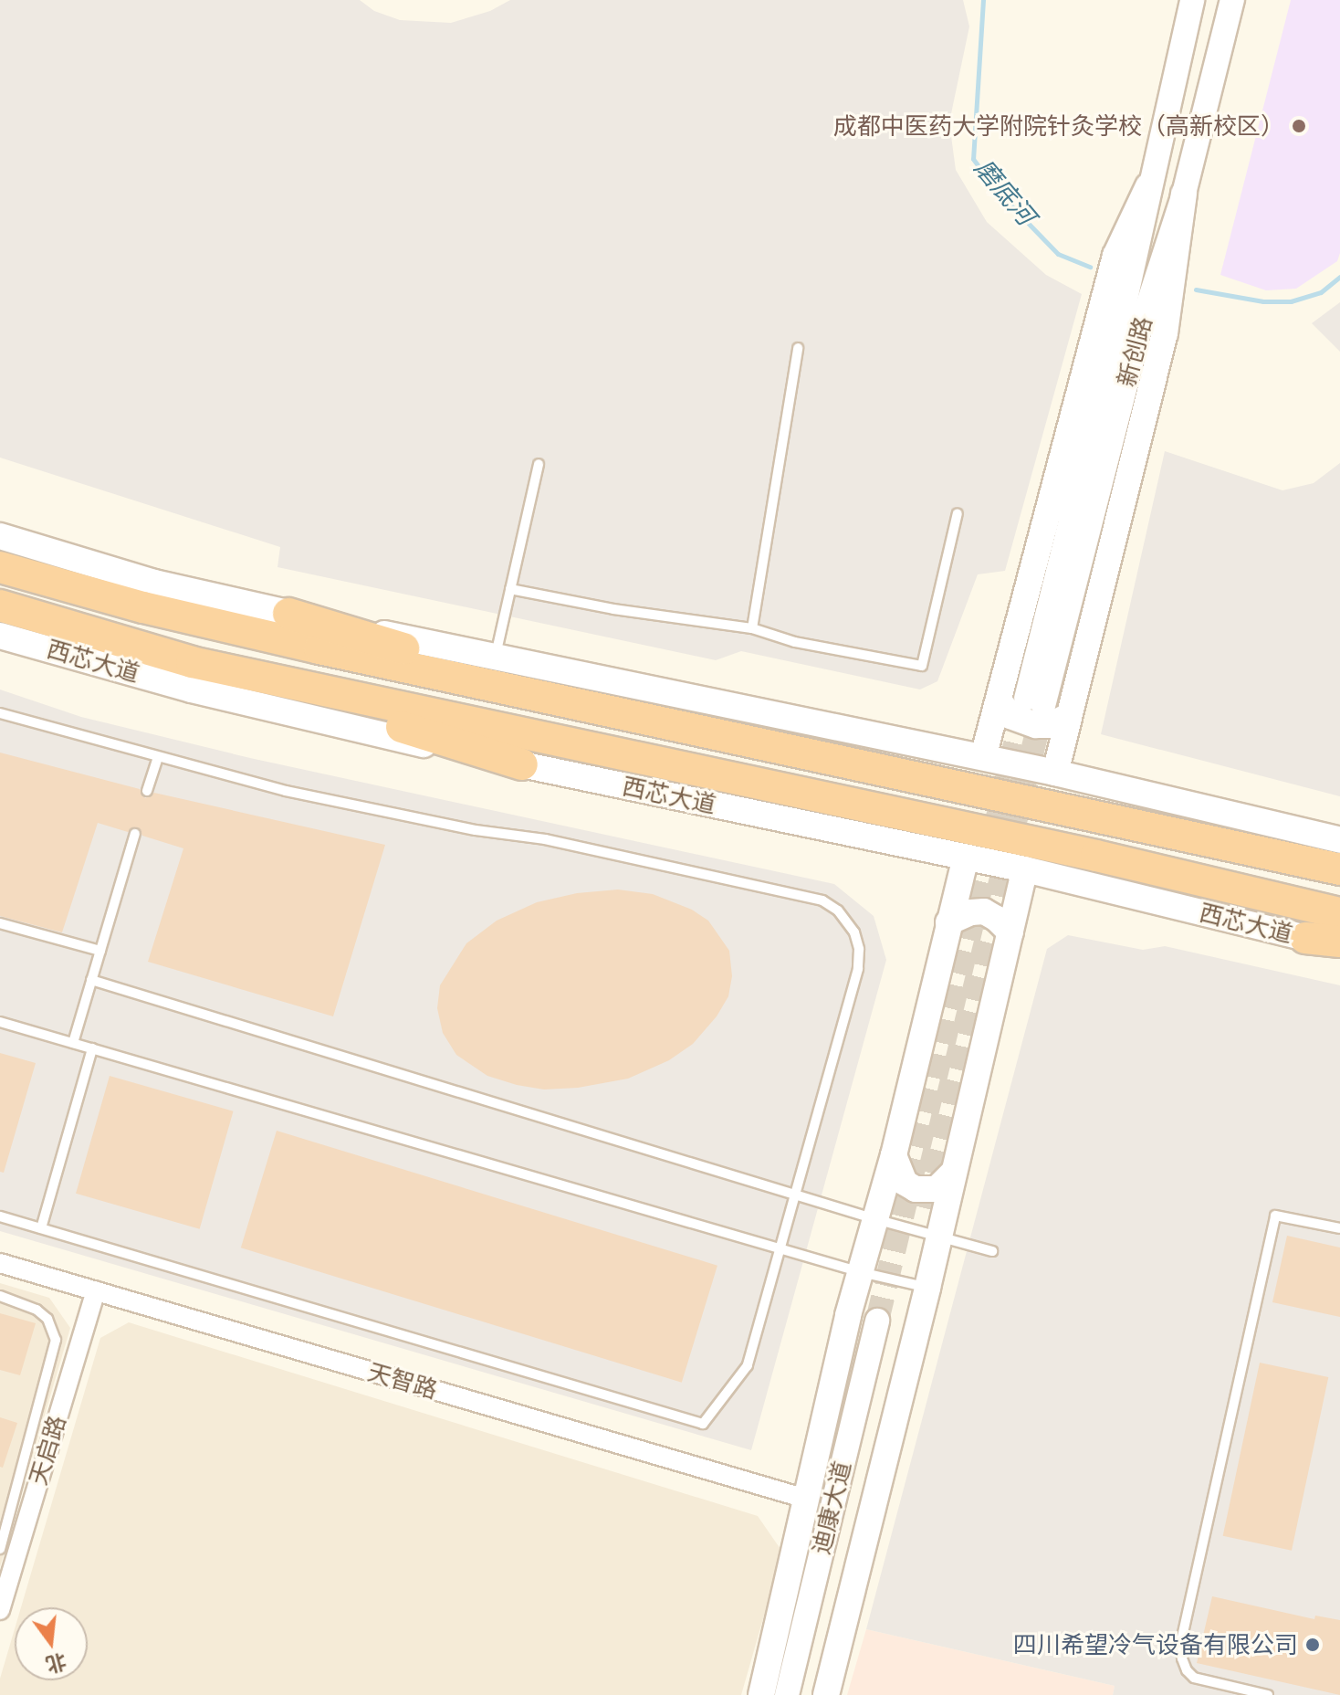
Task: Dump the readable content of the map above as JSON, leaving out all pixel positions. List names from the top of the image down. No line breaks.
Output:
{"streets":{"highway":["西芯大道"],"street":["新创路","天智路","天启路","迪康大道"]},"crossings":[["天智路","天启路"]],"water":["磨底河"],"places":["成都中医药大学附院针灸学校（高新校区）","四川希望冷气设备有限公司"],"north":"bottom"}
